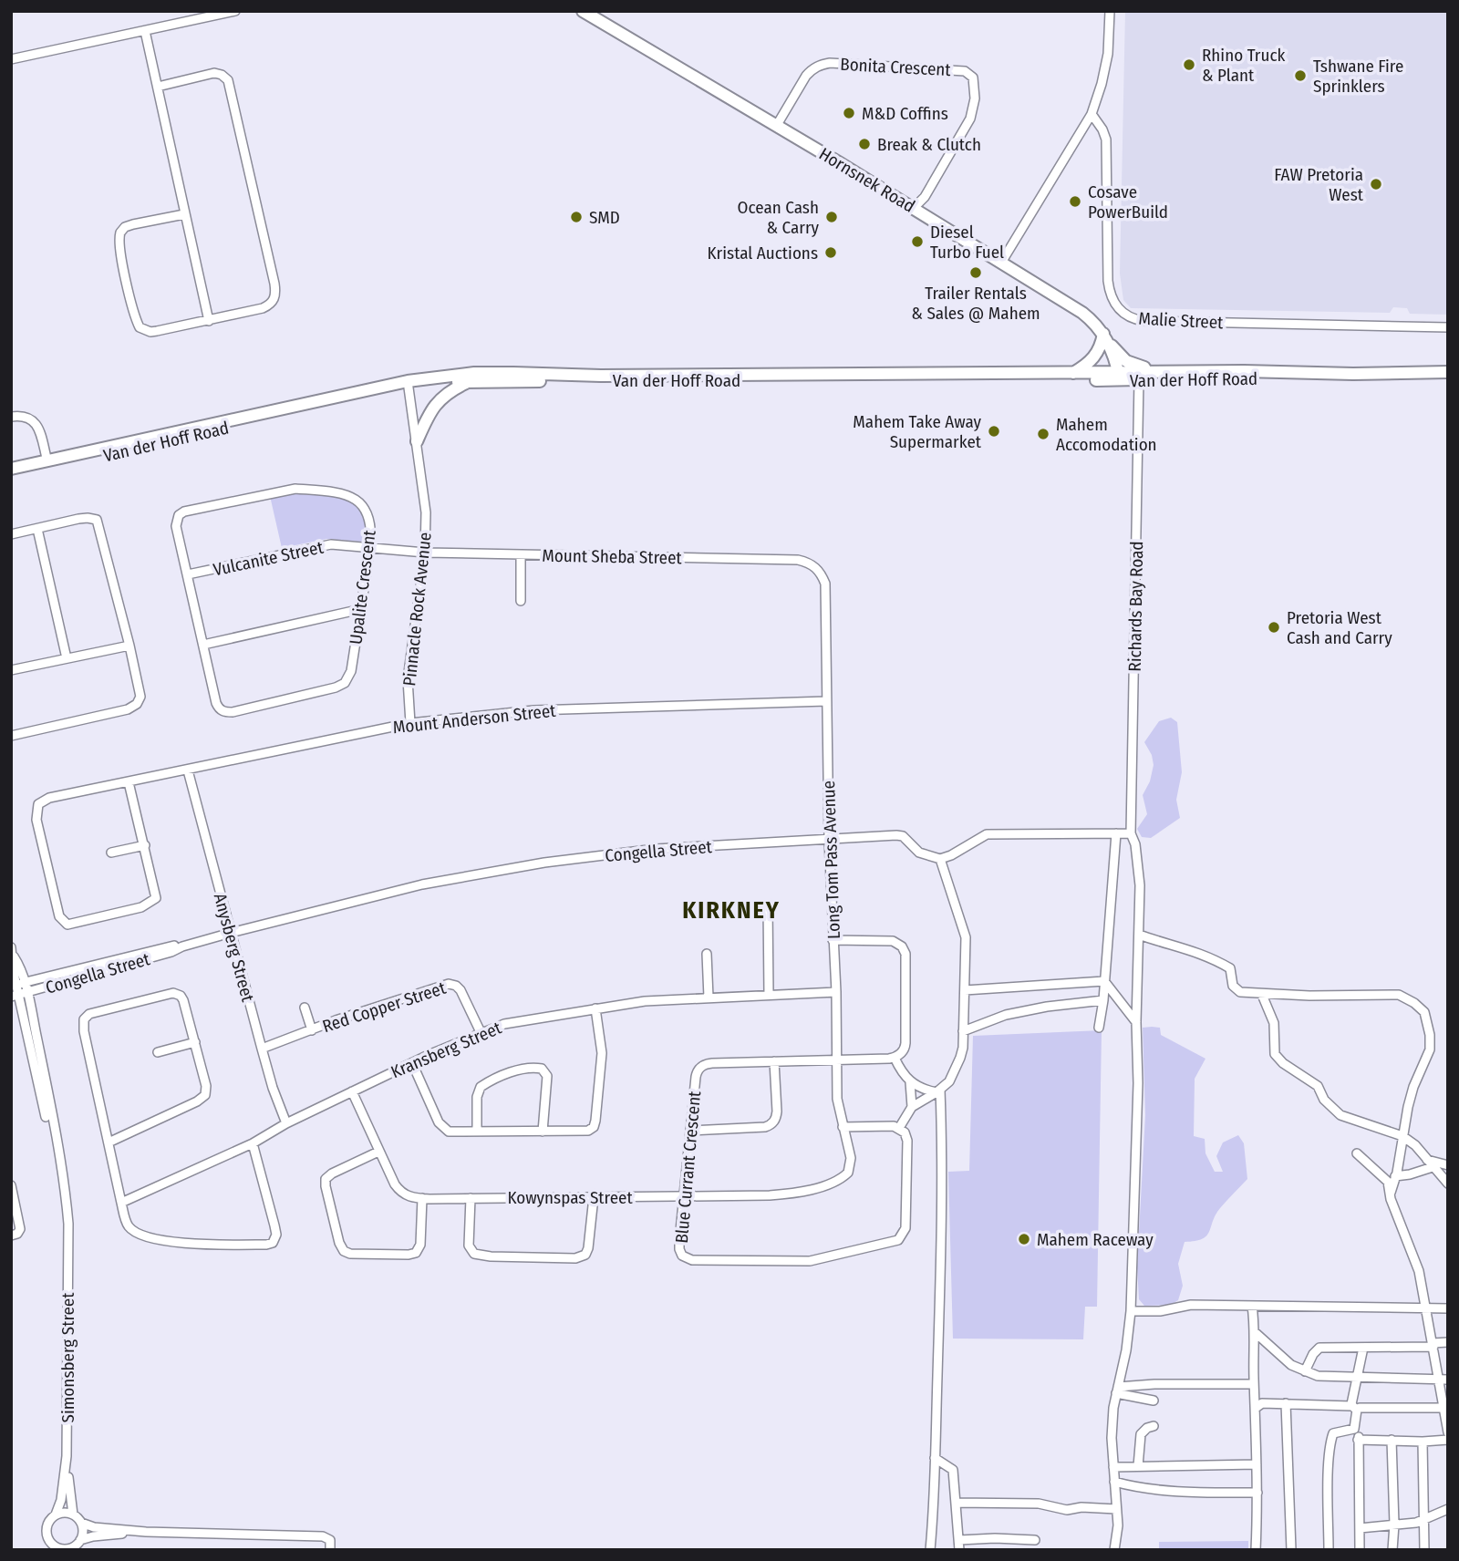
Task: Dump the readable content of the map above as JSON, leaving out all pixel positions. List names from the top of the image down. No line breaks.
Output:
{"streets":{"main road":["Hornsnek Road","Van der Hoff Road"],"street":["Bonita Crescent","Malie Street","Mount Sheba Street","Vulcanite Street","Upalite Crescent","Richards Bay Road","Pinnacle Rock Avenue","Mount Anderson Street","Congella Street","Long Tom Pass Avenue","Anysberg Street","Red Copper Street","Kransberg Street","Blue Currant Crescent","Kowynspas Street","Simonsberg Street"]},"crossings":[["Bonita Crescent","Hornsnek Road"],["Hornsnek Road","Van der Hoff Road"],["Van der Hoff Road","Richards Bay Road"],["Van der Hoff Road","Pinnacle Rock Avenue"],["Mount Sheba Street","Vulcanite Street"],["Mount Sheba Street","Pinnacle Rock Avenue"],["Mount Sheba Street","Long Tom Pass Avenue"],["Vulcanite Street","Upalite Crescent"],["Vulcanite Street","Pinnacle Rock Avenue"],["Pinnacle Rock Avenue","Mount Anderson Street"],["Mount Anderson Street","Long Tom Pass Avenue"],["Mount Anderson Street","Anysberg Street"],["Congella Street","Long Tom Pass Avenue"],["Congella Street","Anysberg Street"],["Congella Street","Simonsberg Street"],["Long Tom Pass Avenue","Kransberg Street"],["Long Tom Pass Avenue","Blue Currant Crescent"],["Long Tom Pass Avenue","Kowynspas Street"],["Anysberg Street","Red Copper Street"],["Anysberg Street","Kransberg Street"],["Red Copper Street","Kransberg Street"],["Kransberg Street","Kowynspas Street"],["Blue Currant Crescent","Kowynspas Street"]],"districts":["KIRKNEY"],"places":["Rhino Truck & Plant","Tshwane Fire Sprinklers","M&D Coffins","Break & Clutch","FAW Pretoria West","Cosave PowerBuild","SMD","Ocean Cash & Carry","Diesel Turbo Fuel","Kristal Auctions","Trailer Rentals & Sales @ Mahem","Mahem Take Away Supermarket","Mahem Accomodation","Pretoria West Cash and Carry","Mahem Raceway"]}
